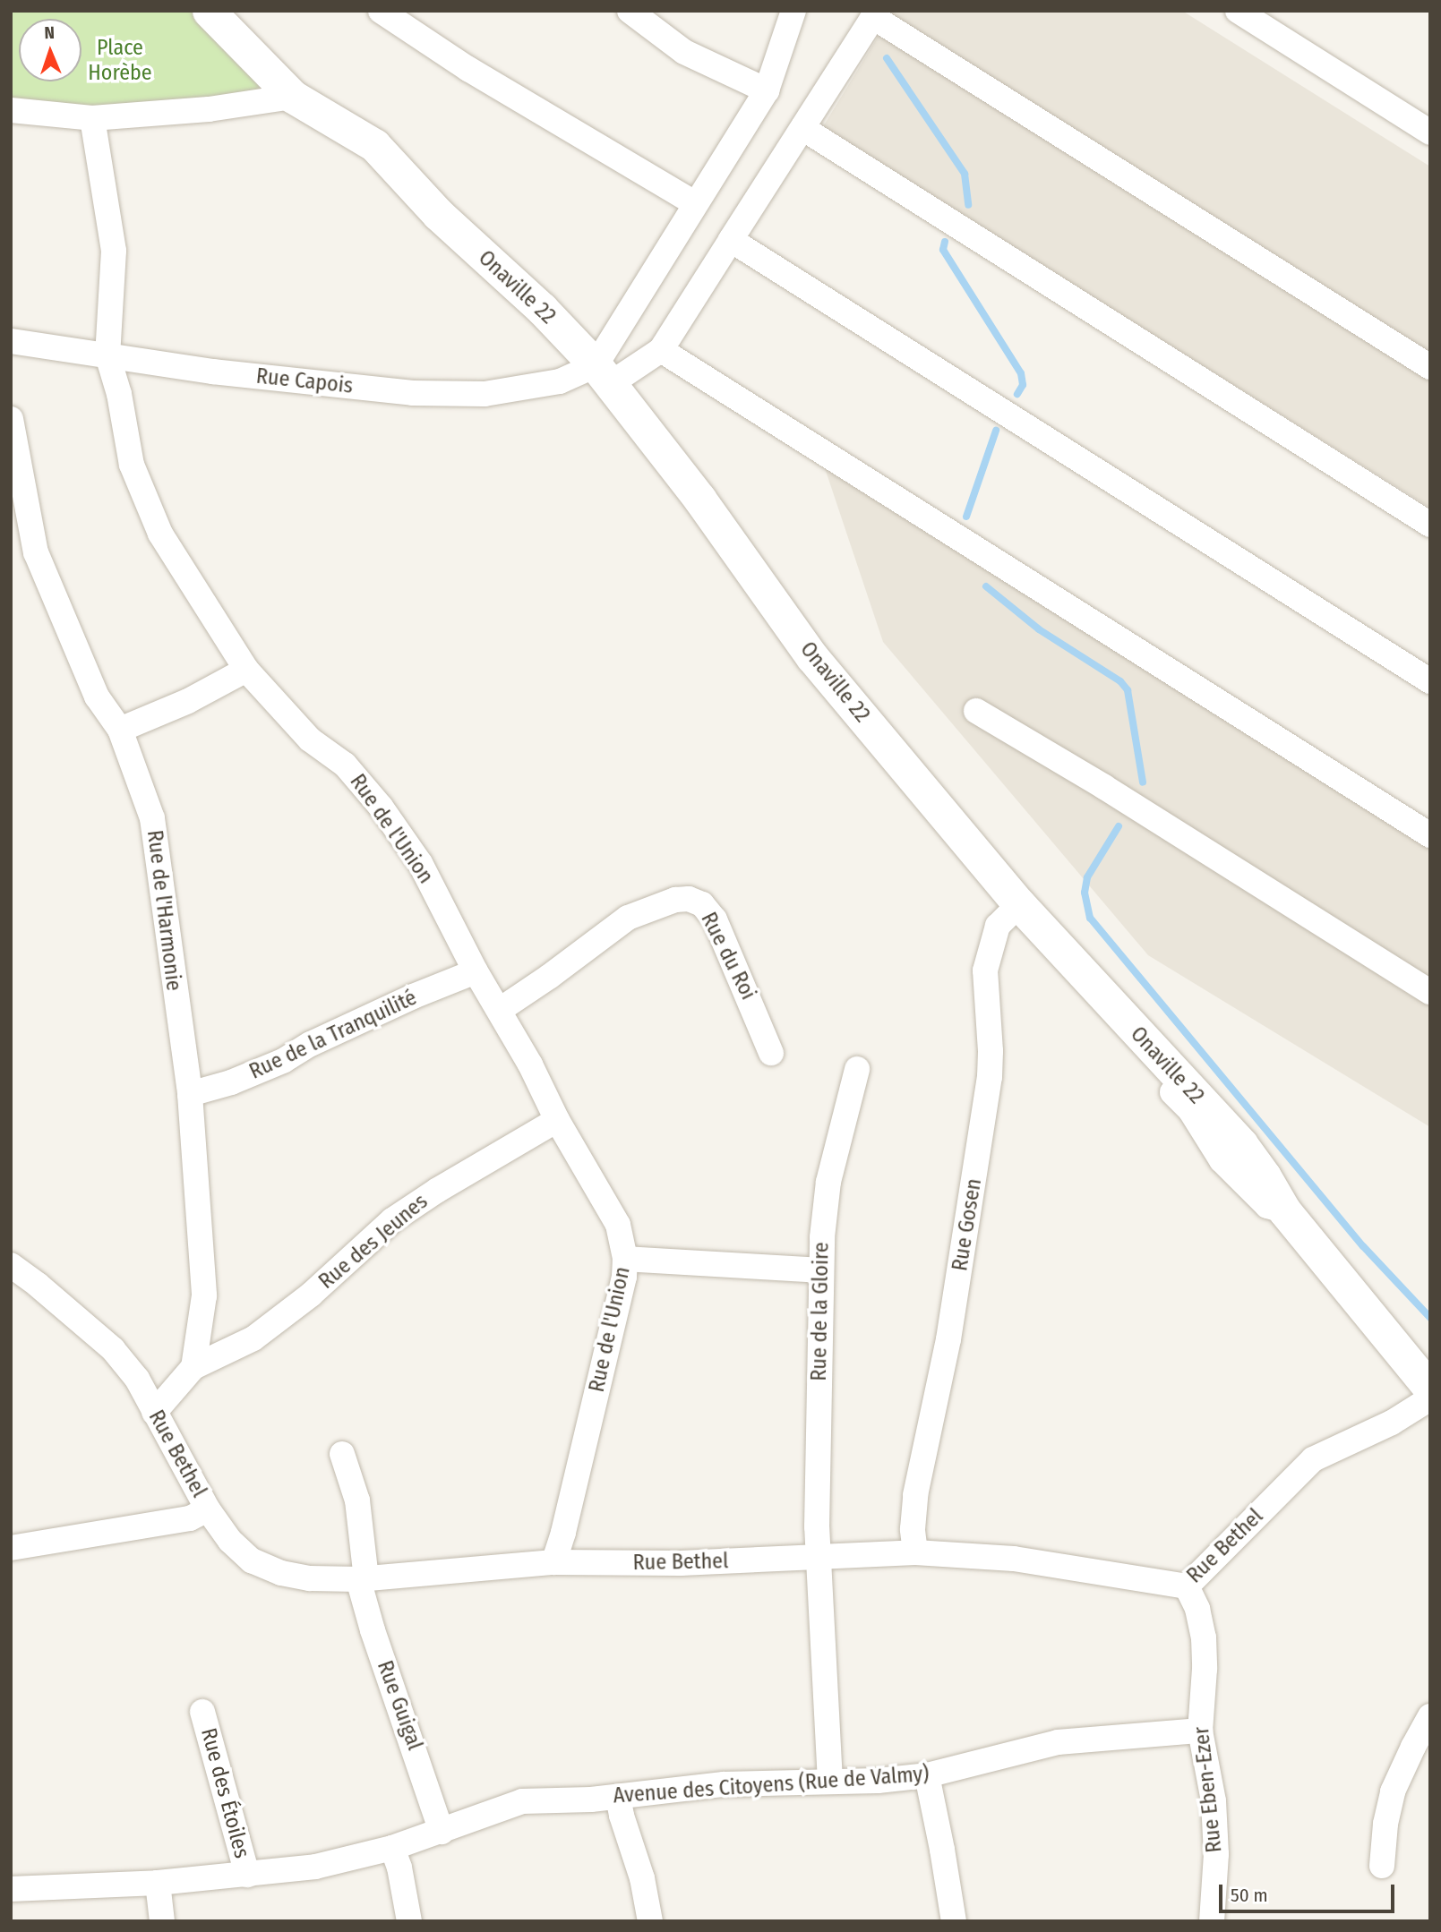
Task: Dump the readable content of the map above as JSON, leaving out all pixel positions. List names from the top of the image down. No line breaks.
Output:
{"streets":{"street":["Onaville 22","Rue Capois","Rue de l'Union","Rue de l'Harmonie","Rue du Roi","Rue de la Tranquilité","Rue Gosen","Rue des Jeunes","Rue de la Gloire","Rue Bethel","Rue Guigal","Avenue des Citoyens (Rue de Valmy)","Rue Eben-Ezer","Rue des Étoiles"]},"crossings":[["Onaville 22","Rue Capois"],["Onaville 22","Rue Gosen"],["Rue Capois","Rue de l'Union"],["Rue de l'Union","Rue du Roi"],["Rue de l'Union","Rue de la Tranquilité"],["Rue de l'Union","Rue des Jeunes"],["Rue de l'Union","Rue Bethel"],["Rue de l'Harmonie","Rue de la Tranquilité"],["Rue de l'Harmonie","Rue des Jeunes"],["Rue Gosen","Rue Bethel"],["Rue de la Gloire","Rue Bethel"],["Rue de la Gloire","Avenue des Citoyens (Rue de Valmy)"],["Rue Bethel","Rue Guigal"],["Rue Bethel","Rue Eben-Ezer"],["Rue Guigal","Avenue des Citoyens (Rue de Valmy)"],["Avenue des Citoyens (Rue de Valmy)","Rue Eben-Ezer"],["Avenue des Citoyens (Rue de Valmy)","Rue des Étoiles"]],"parks":["Place Horèbe"],"scale_bar":"50 m","north":"top"}
